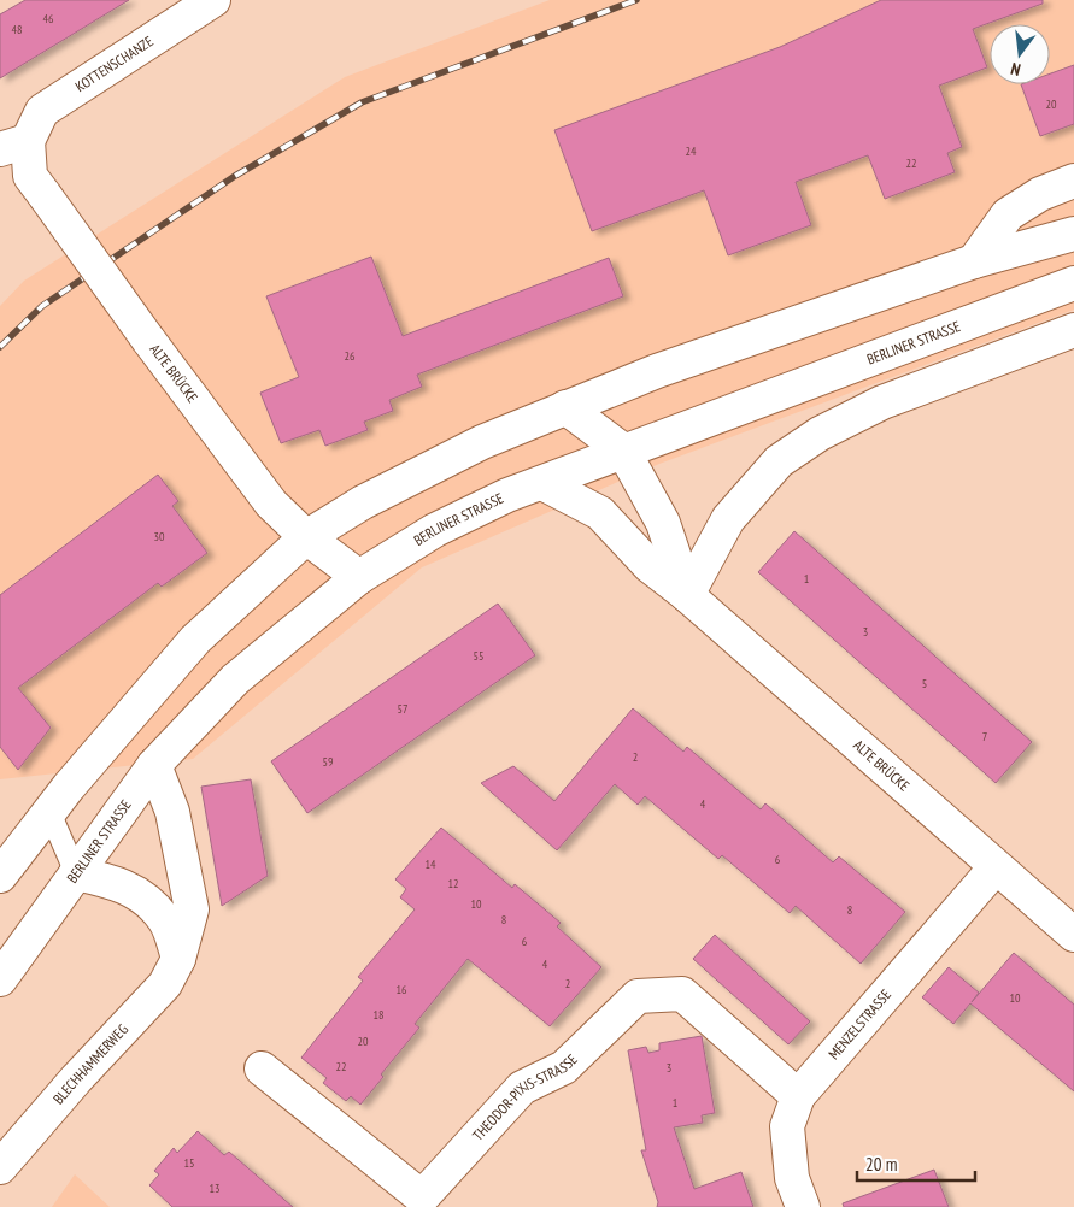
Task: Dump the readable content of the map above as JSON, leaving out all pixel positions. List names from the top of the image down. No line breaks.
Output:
{"streets":{"street":["KOTTENSCHANZE","BERLINER STRASSE","ALTE BRÜCKE","MENZELSTRASSE","BLECHHAMMERWEG","THEODOR-PIXIS-STRASSE"]},"crossings":[["KOTTENSCHANZE","ALTE BRÜCKE"],["BERLINER STRASSE","ALTE BRÜCKE"],["BERLINER STRASSE","BLECHHAMMERWEG"],["ALTE BRÜCKE","MENZELSTRASSE"],["MENZELSTRASSE","THEODOR-PIXIS-STRASSE"]],"house_numbers":["46","48","20","24","22","26","30","1","3","55","5","57","7","2","59","4","6","14","12","10","8","8","6","4","2","16","10","18","20","22","3","1","15","13"],"scale_bar":"20 m","north":"bottom"}
